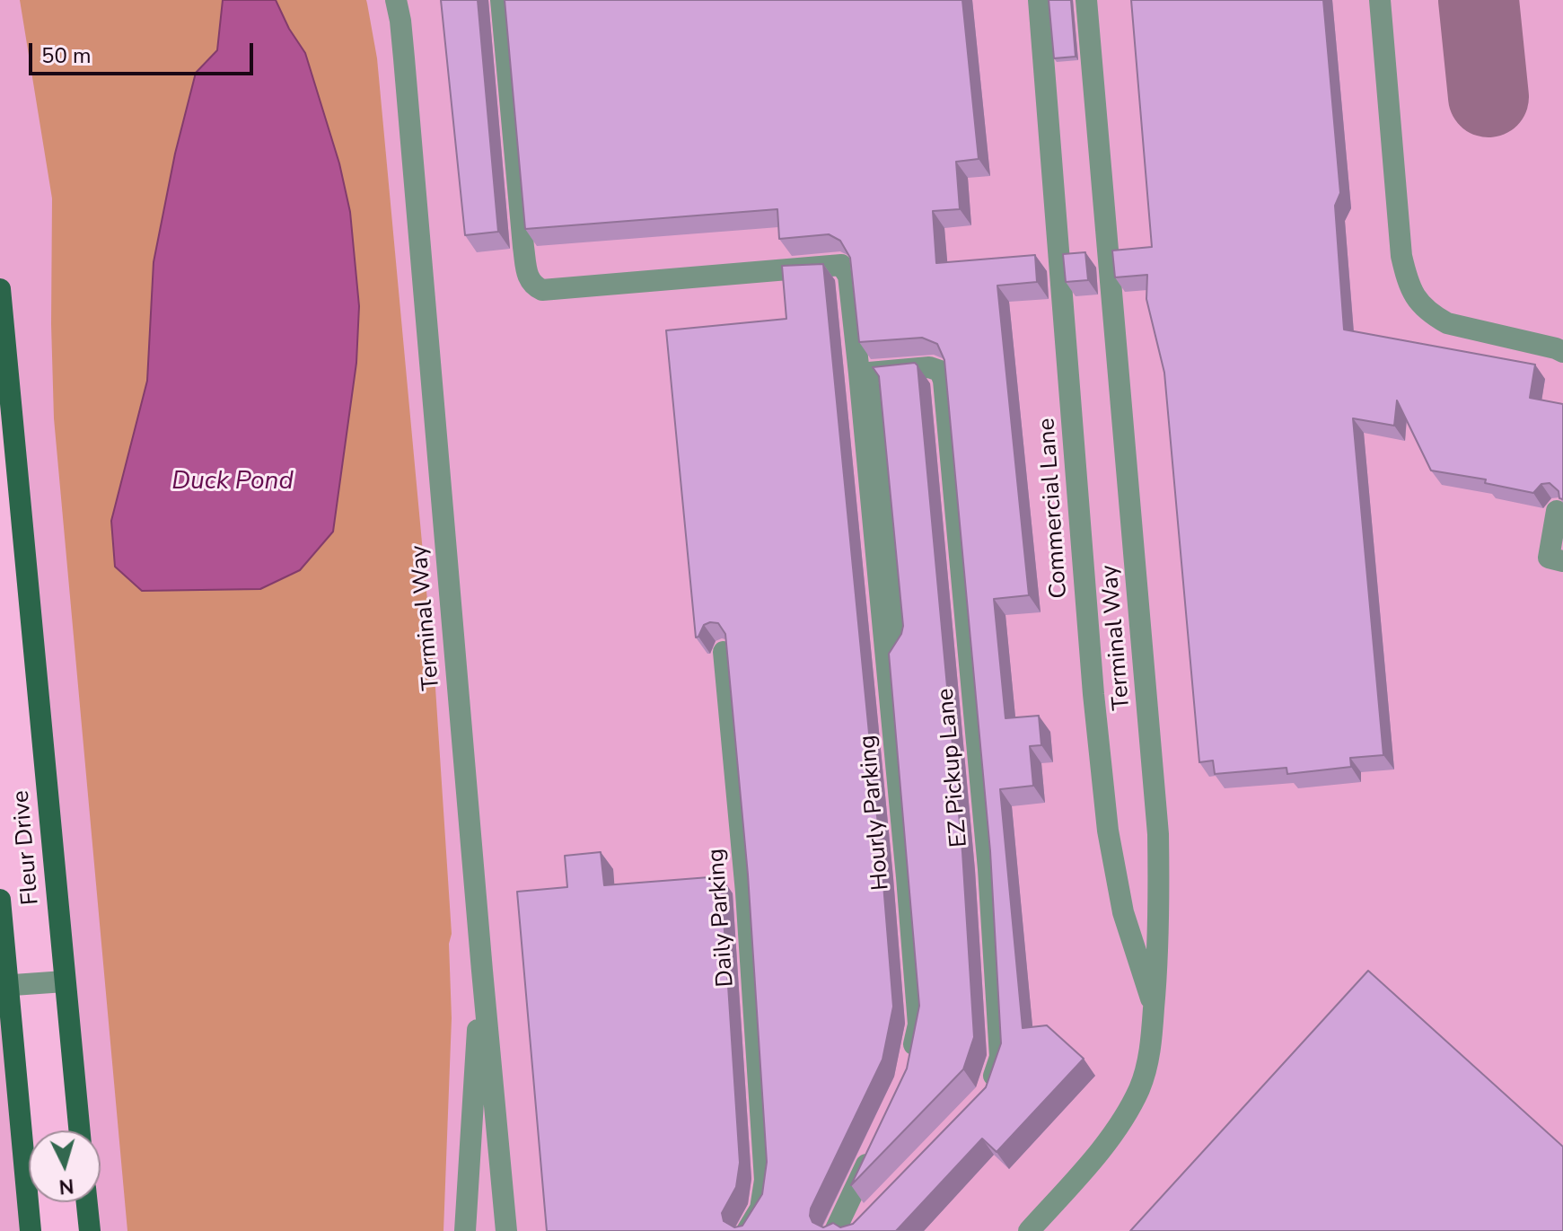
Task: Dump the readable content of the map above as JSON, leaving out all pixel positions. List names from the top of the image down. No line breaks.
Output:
{"streets":{"main road":["Fleur Drive"],"street":["Commercial Lane","Terminal Way","EZ Pickup Lane","Hourly Parking","Daily Parking"]},"crossings":[["Commercial Lane","Terminal Way"],["EZ Pickup Lane","Hourly Parking"]],"water":["Duck Pond"],"scale_bar":"50 m","north":"bottom"}
